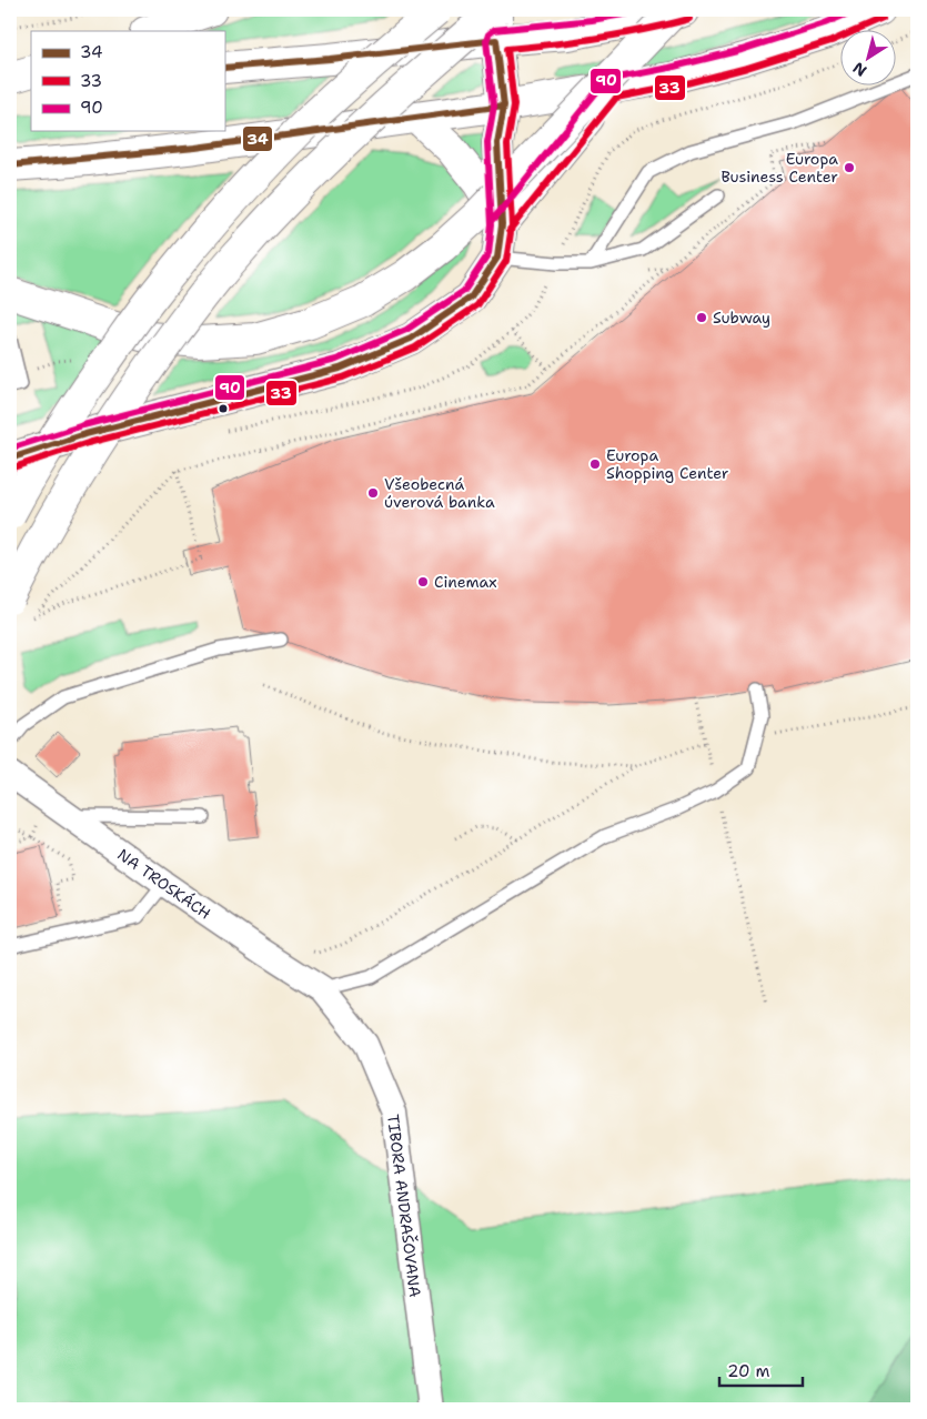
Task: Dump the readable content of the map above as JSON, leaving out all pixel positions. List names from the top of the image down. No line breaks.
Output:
{"streets":{"street":["NA TROSKÁCH","TIBORA ANDRAŠOVANA"]},"crossings":[["NA TROSKÁCH","TIBORA ANDRAŠOVANA"]],"places":["Europa Business Center","Subway","Europa Shopping Center","Všeobecná úverová banka","Cinemax"],"lines":["transit line 90","transit line 33","transit line 34"],"legend":["34","33","90"],"scale_bar":"20 m","north":"bottom left"}
